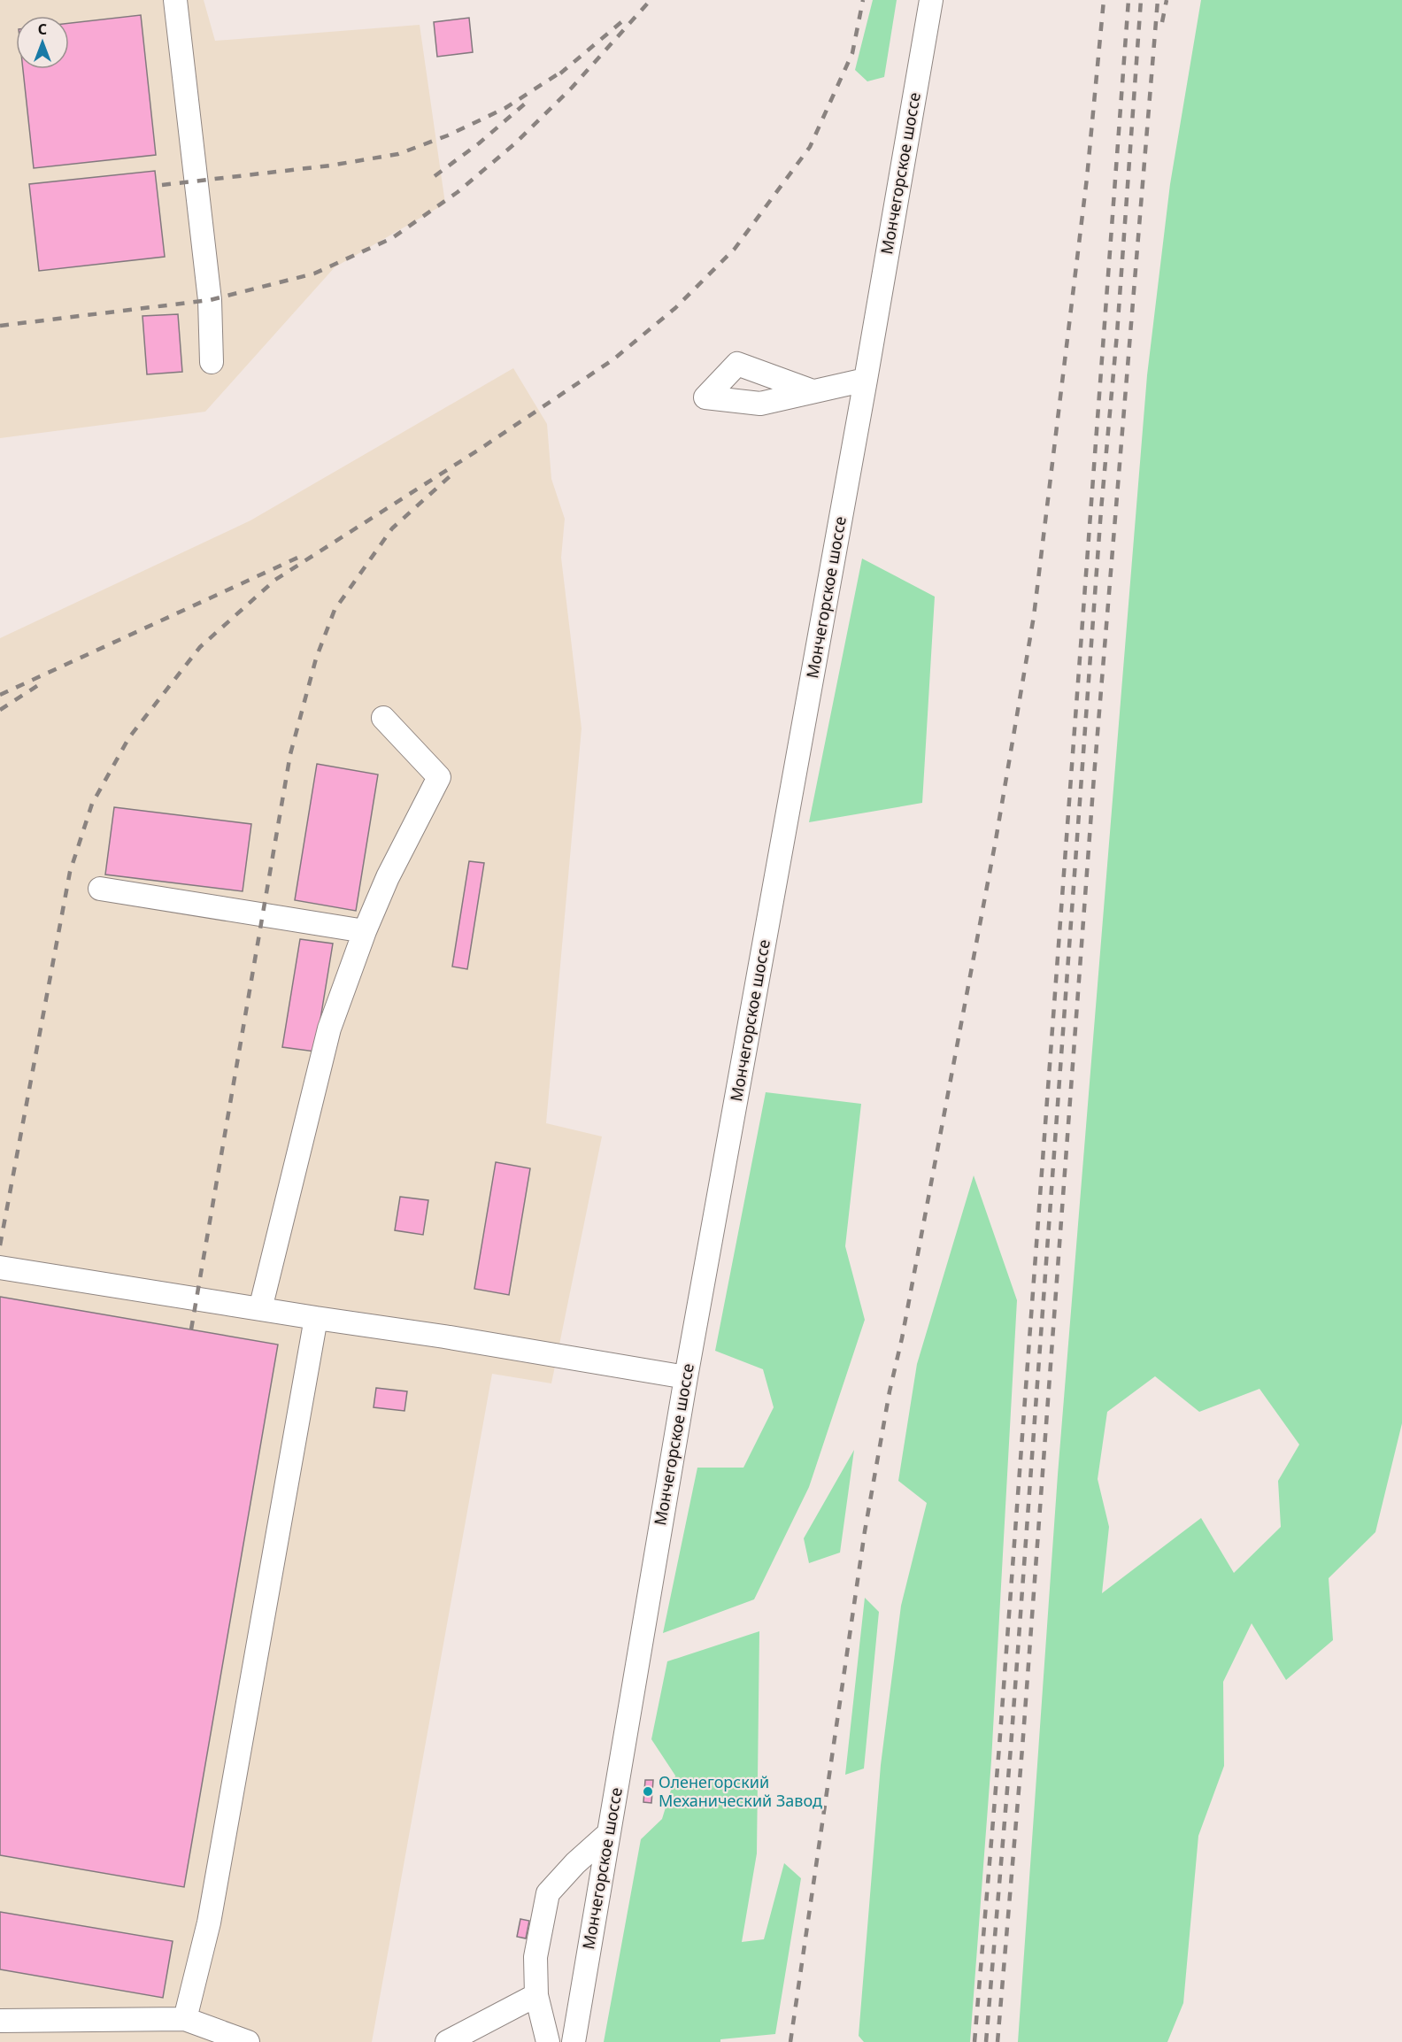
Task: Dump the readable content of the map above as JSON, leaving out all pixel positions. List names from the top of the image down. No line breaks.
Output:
{"streets":{"street":["Мончегорское шоссе"]},"places":["Оленегорский Механический Завод"],"north":"top"}
